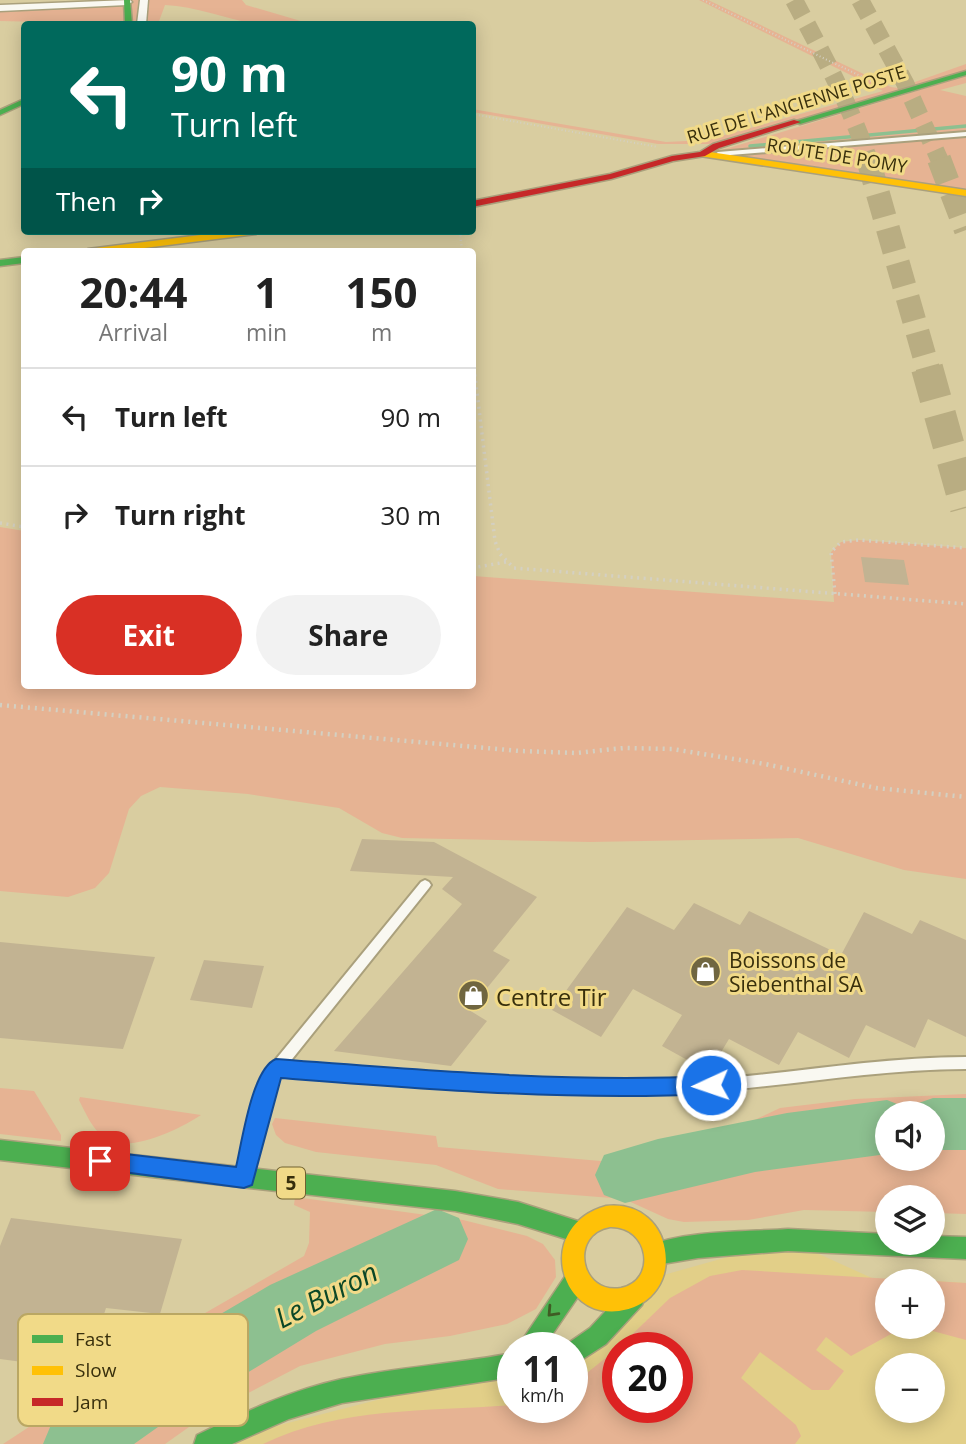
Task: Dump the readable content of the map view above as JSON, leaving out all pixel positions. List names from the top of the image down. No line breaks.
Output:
{"streets":{"street":["RUE DE L'ANCIENNE POSTE","ROUTE DE POMY","5"]},"crossings":[["RUE DE L'ANCIENNE POSTE","ROUTE DE POMY"]],"water":["Le Buron"],"places":{"shop":["Boissons de Siebenthal SA","Centre Tir"]},"legend":["Fast","Slow","Jam"],"page":{"turn":["90 m","Turn left"],"then":"Then","eta":["20:44","Arrival","1","min","150","m"],"list":[{"name":"Turn left","value":"90 m"},{"name":"Turn right","value":"30 m"}],"buttons":["Exit","Share"],"map_buttons":["+","−"],"speed":"11 km/h","limit":"20"}}
